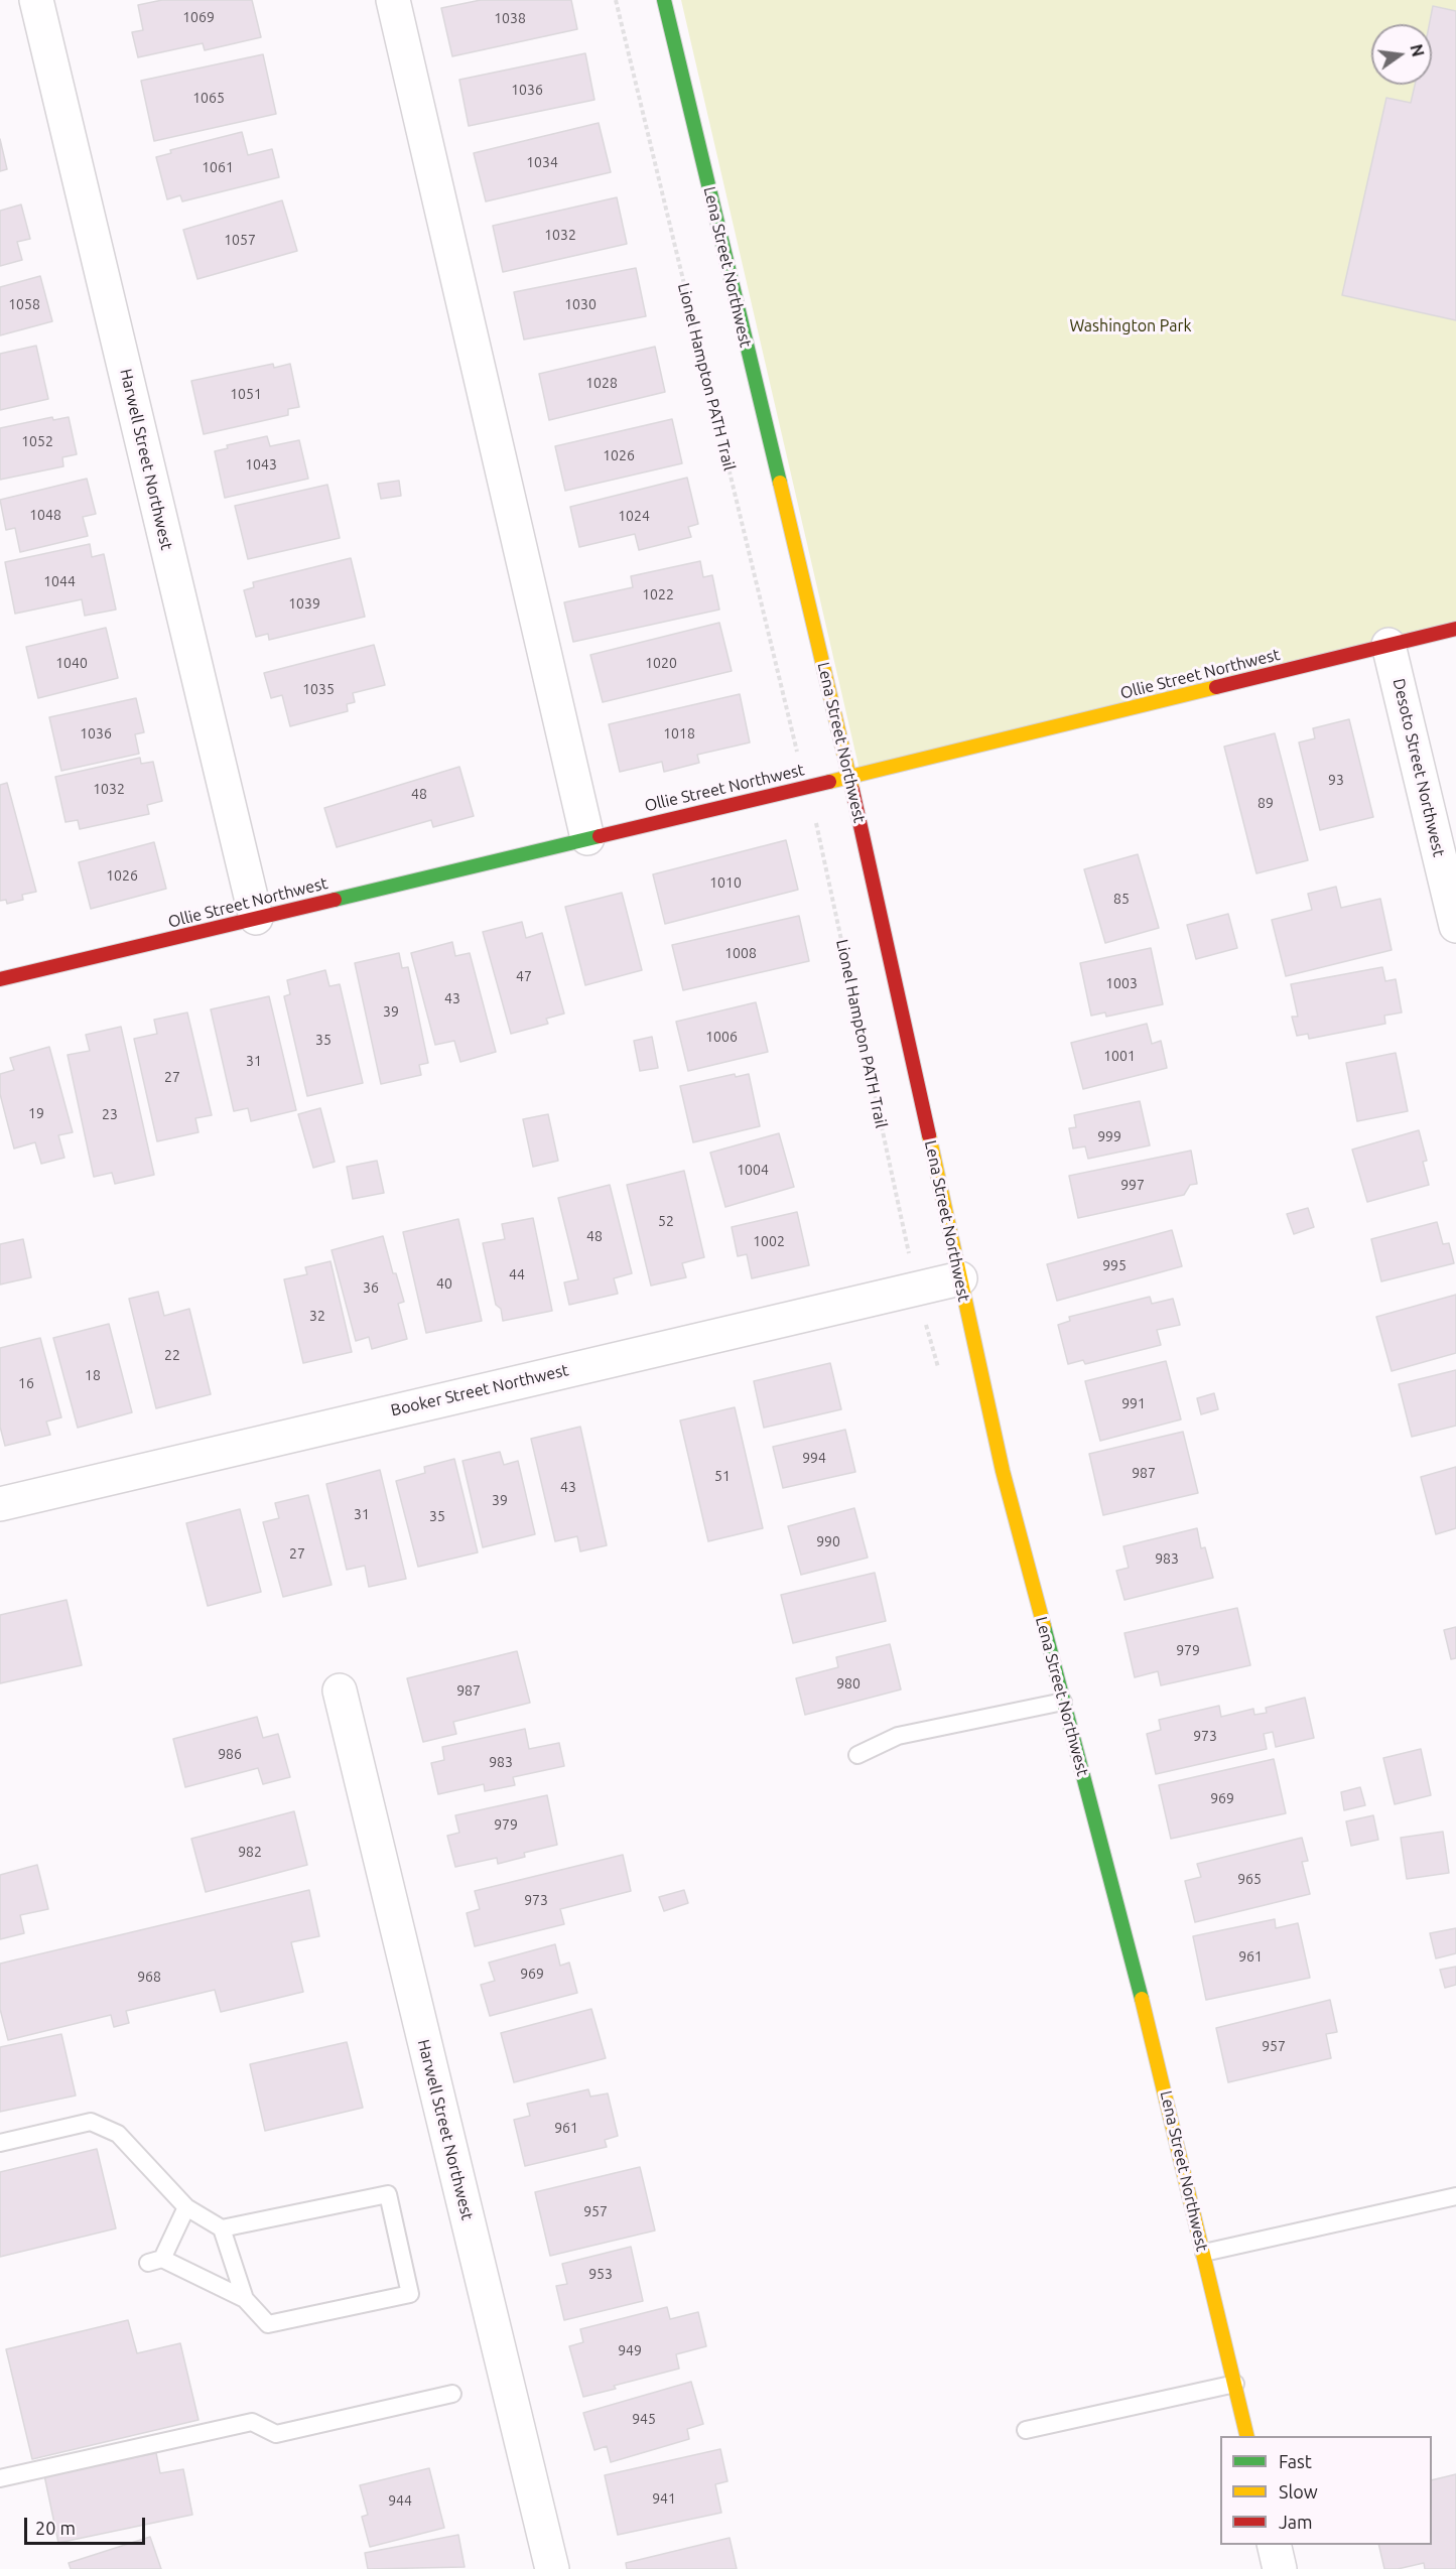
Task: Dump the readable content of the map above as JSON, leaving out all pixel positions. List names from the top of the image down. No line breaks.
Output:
{"streets":{"street":["Lena Street Northwest","Harwell Street Northwest","Ollie Street Northwest","Desoto Street Northwest","Booker Street Northwest"],"path":["Lionel Hampton PATH Trail"]},"crossings":[["Lena Street Northwest","Ollie Street Northwest"],["Lena Street Northwest","Booker Street Northwest"],["Harwell Street Northwest","Ollie Street Northwest"],["Ollie Street Northwest","Desoto Street Northwest"]],"parks":["Washington Park"],"house_numbers":["1069","1038","1036","1065","1034","1061","1032","1057","1058","1030","1028","1051","1052","1026","1043","1048","1024","1044","1022","1039","1040","1020","1035","1036","1018","93","1032","48","89","1026","1010","85","1008","47","1003","43","39","1006","35","1001","31","27","19","23","999","1004","997","52","48","1002","995","44","40","36","32","22","18","16","991","994","987","51","43","39","31","35","990","27","983","979","980","987","973","986","983","969","979","982","965","973","961","969","968","957","961","957","953","949","945","941","944"],"legend":["Fast","Slow","Jam"],"scale_bar":"20 m","north":"right"}
